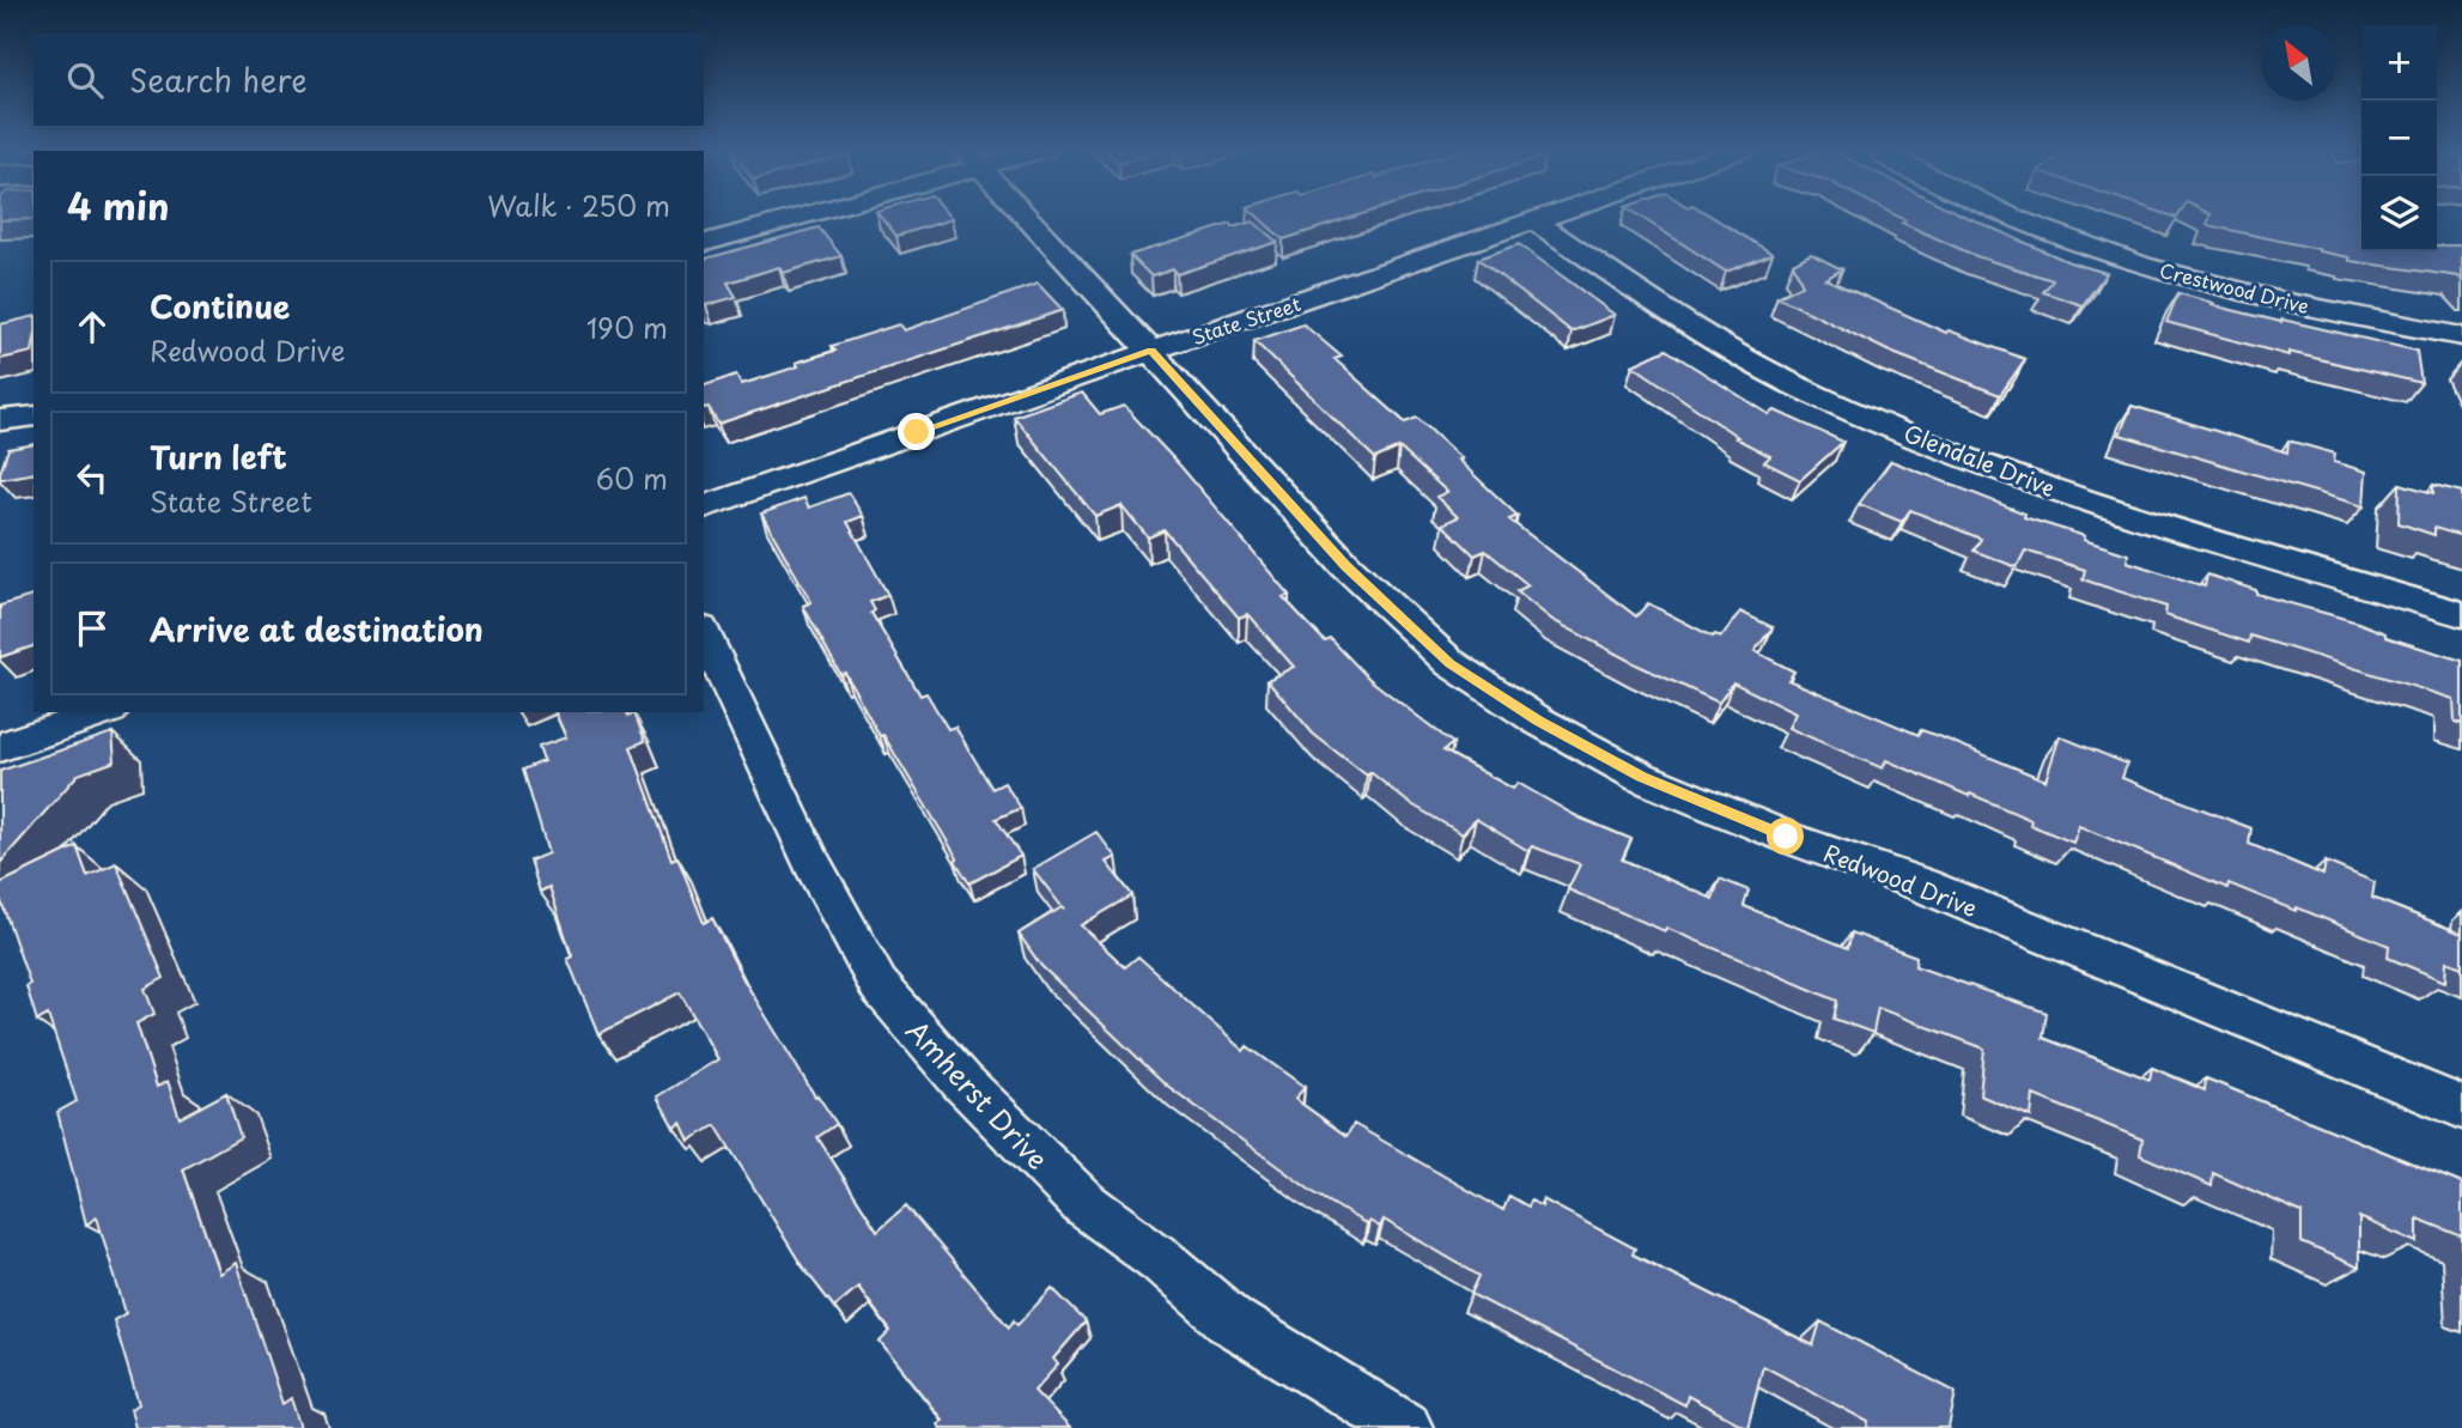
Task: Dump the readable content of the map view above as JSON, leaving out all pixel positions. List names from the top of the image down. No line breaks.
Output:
{"streets":{"street":["Crestwood Drive","State Street","Glendale Drive","Redwood Drive","Amherst Drive"]},"crossings":[["State Street","Glendale Drive"],["State Street","Redwood Drive"]],"north":"top left","page":{"map_buttons":["+","−"],"search":"Search here","heading":["4 min","Walk · 250 m"],"list":[["Continue","Redwood Drive","190 m"],["Turn left","State Street","60 m"],"Arrive at destination"]}}
